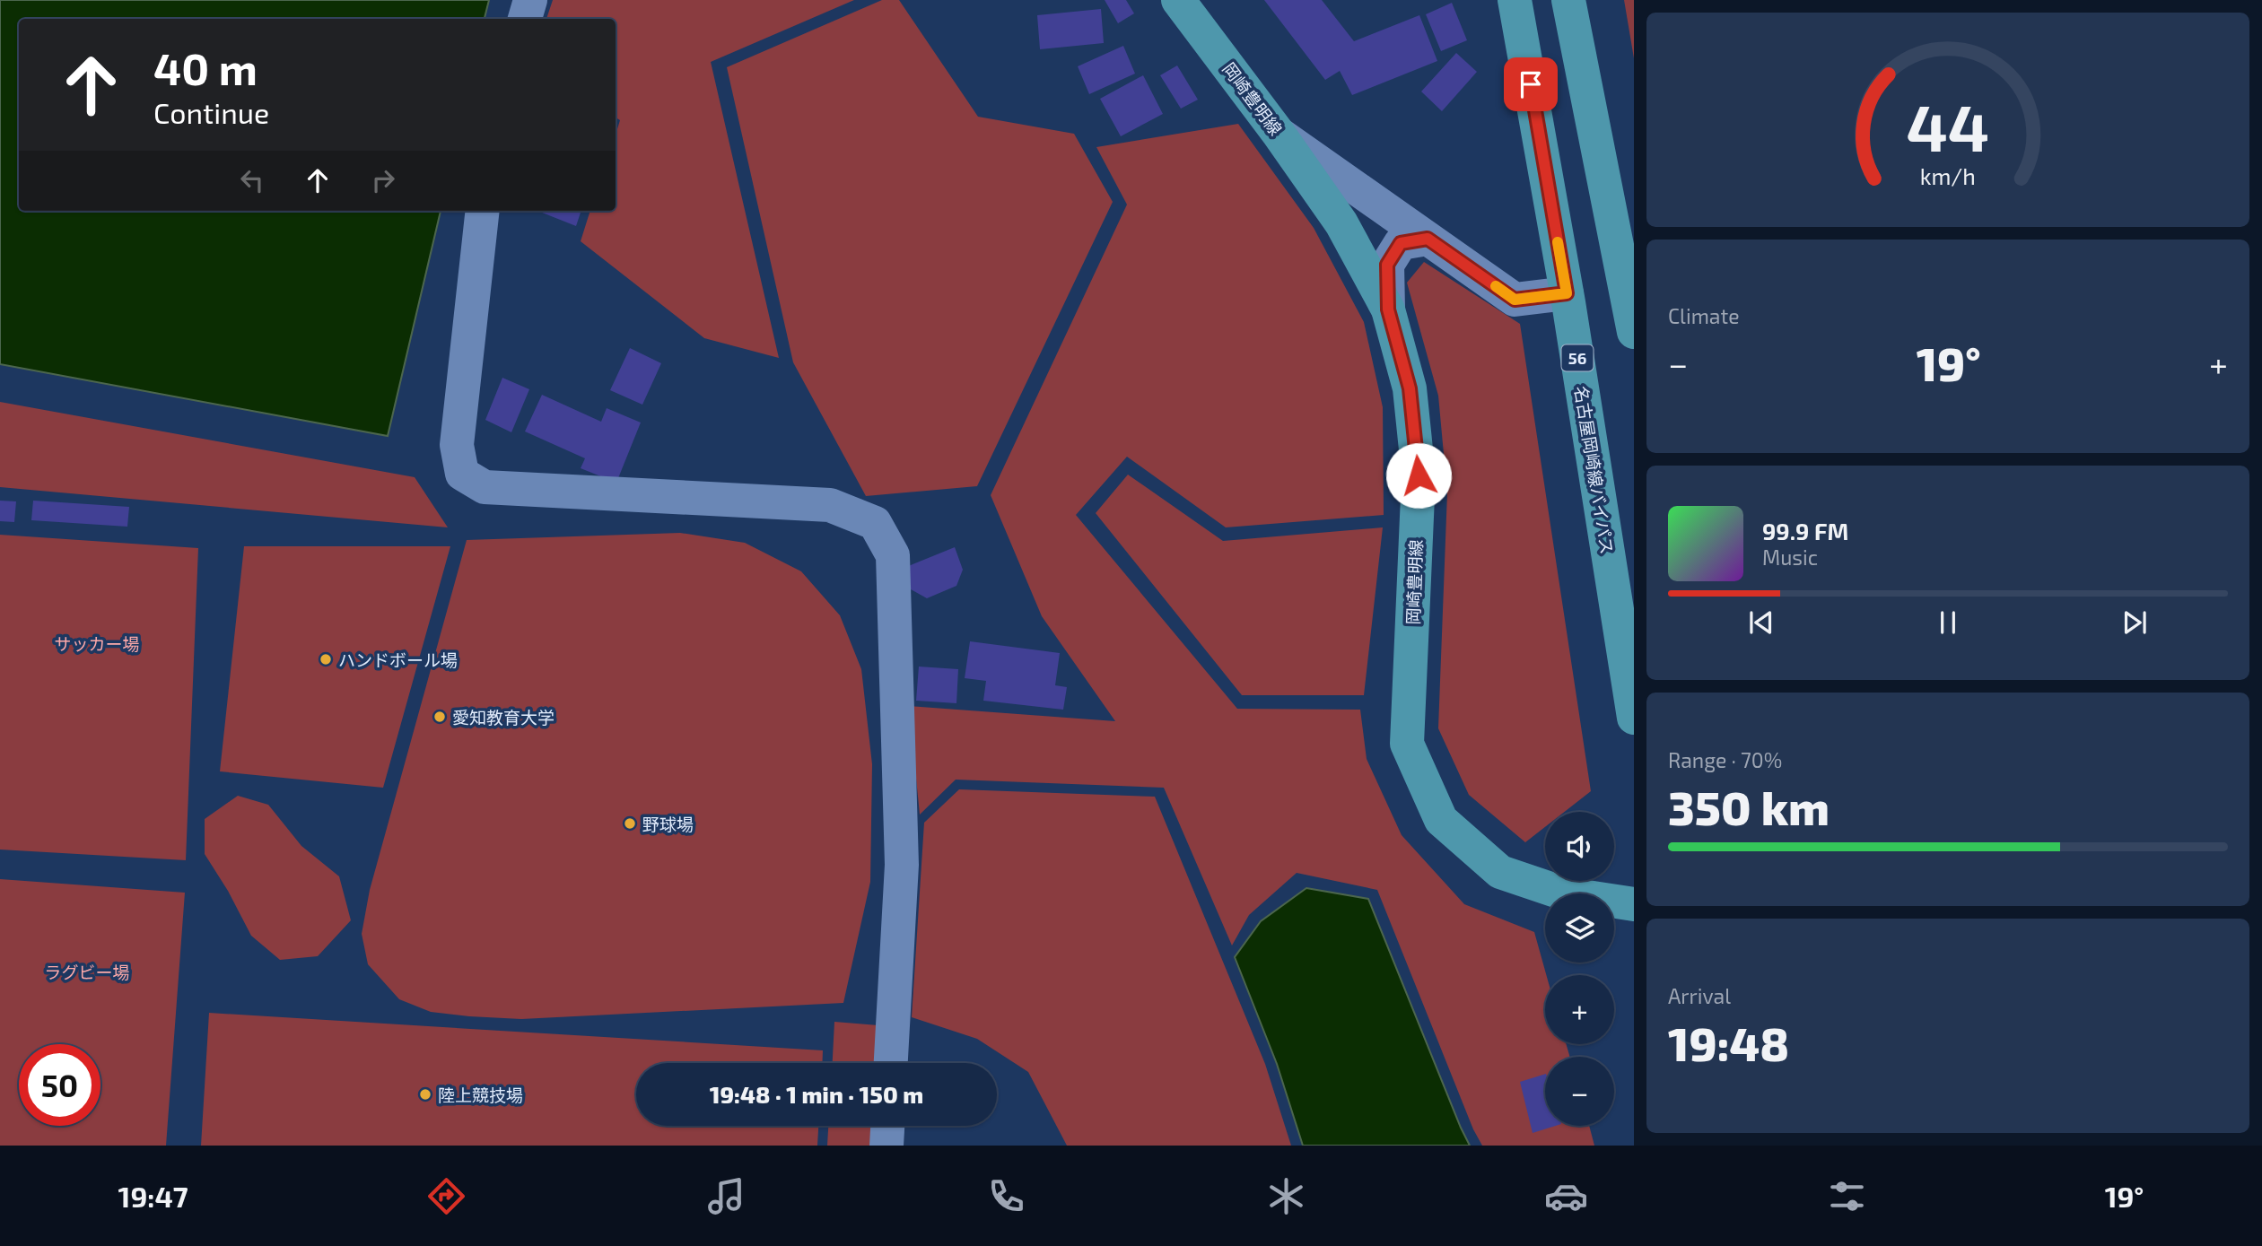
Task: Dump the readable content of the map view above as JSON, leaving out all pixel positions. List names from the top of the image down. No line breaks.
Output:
{"streets":{"main road":["岡崎豊明線","56","名古屋岡崎線バイパス"]},"parks":["サッカー場","ラグビー場"],"places":["ハンドボール場","愛知教育大学","野球場","陸上競技場"],"page":{"turn":["40 m","Continue"],"tile":["Climate",["Range · 70%","350 km"],["Arrival","19:48"]],"heat":["−","19°","+"],"song":["99.9 FM","Music"],"map_buttons":["+","−"],"limit":"50","trip":"19:48 · 1 min · 150 m","tabs":["19:47","19°"],"gauge":["44","km/h"]}}
